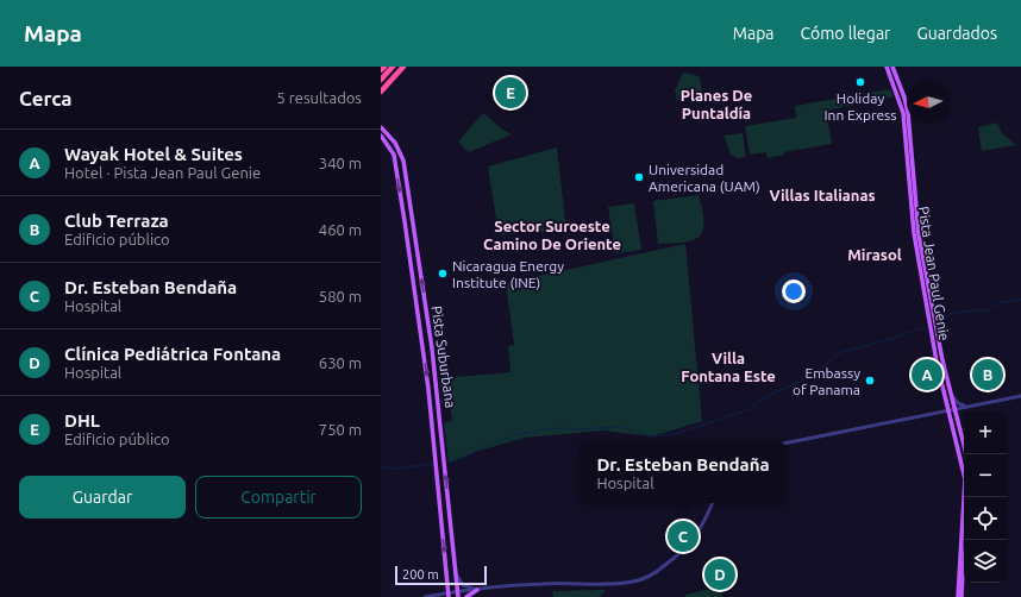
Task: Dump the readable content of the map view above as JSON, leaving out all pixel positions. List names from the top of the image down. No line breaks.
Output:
{"streets":{"main road":["Pista Jean Paul Genie","Pista Suburbana"]},"districts":["Planes De Puntaldía","Villas Italianas","Sector Suroeste Camino De Oriente","Mirasol","Villa Fontana Este"],"places":["Holiday Inn Express","Universidad Americana (UAM)","Nicaragua Energy Institute (INE)","Embassy of Panama"],"scale_bar":"200 m","north":"left","page":{"header":"Mapa","nav":["Mapa","Cómo llegar","Guardados"],"heading":["Cerca","5 resultados"],"pins":["E","A","B","C","D"],"list":[{"mark":"A","name":"Wayak Hotel & Suites","note":"Hotel · Pista Jean Paul Genie","value":"340 m"},{"mark":"B","name":"Club Terraza","note":"Edificio público","value":"460 m"},{"mark":"C","name":"Dr. Esteban Bendaña","note":"Hospital","value":"580 m"},{"mark":"D","name":"Clínica Pediátrica Fontana","note":"Hospital","value":"630 m"},{"mark":"E","name":"DHL","note":"Edificio público","value":"750 m"}],"map_buttons":["+","−"],"popup":["Dr. Esteban Bendaña","Hospital"],"buttons":["Guardar","Compartir"],"scale":"200 m"}}
